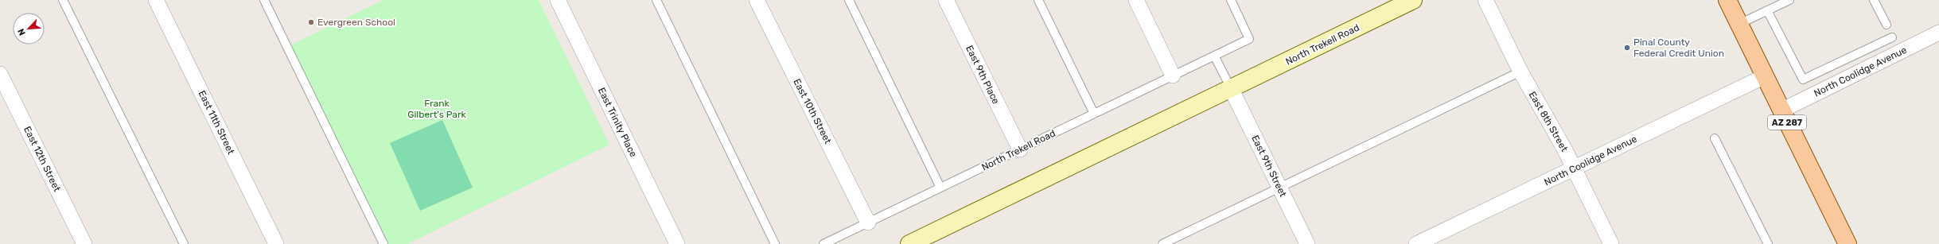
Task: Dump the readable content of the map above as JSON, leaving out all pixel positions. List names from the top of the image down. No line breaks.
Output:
{"streets":{"main road":["North Trekell Road","AZ 287"],"street":["North Coolidge Avenue","East 9th Place","East 10th Street","East 8th Street","East 11th Street","East Trinity Place","East 12th Street","East 9th Street"]},"crossings":[["North Trekell Road","East 9th Place"],["North Trekell Road","East 10th Street"],["North Trekell Road","East 9th Street"],["North Coolidge Avenue","East 8th Street"],["North Coolidge Avenue","AZ 287"]],"parks":["Frank Gilbert's Park"],"places":["Evergreen School","Pinal County Federal Credit Union"],"north":"bottom left"}
